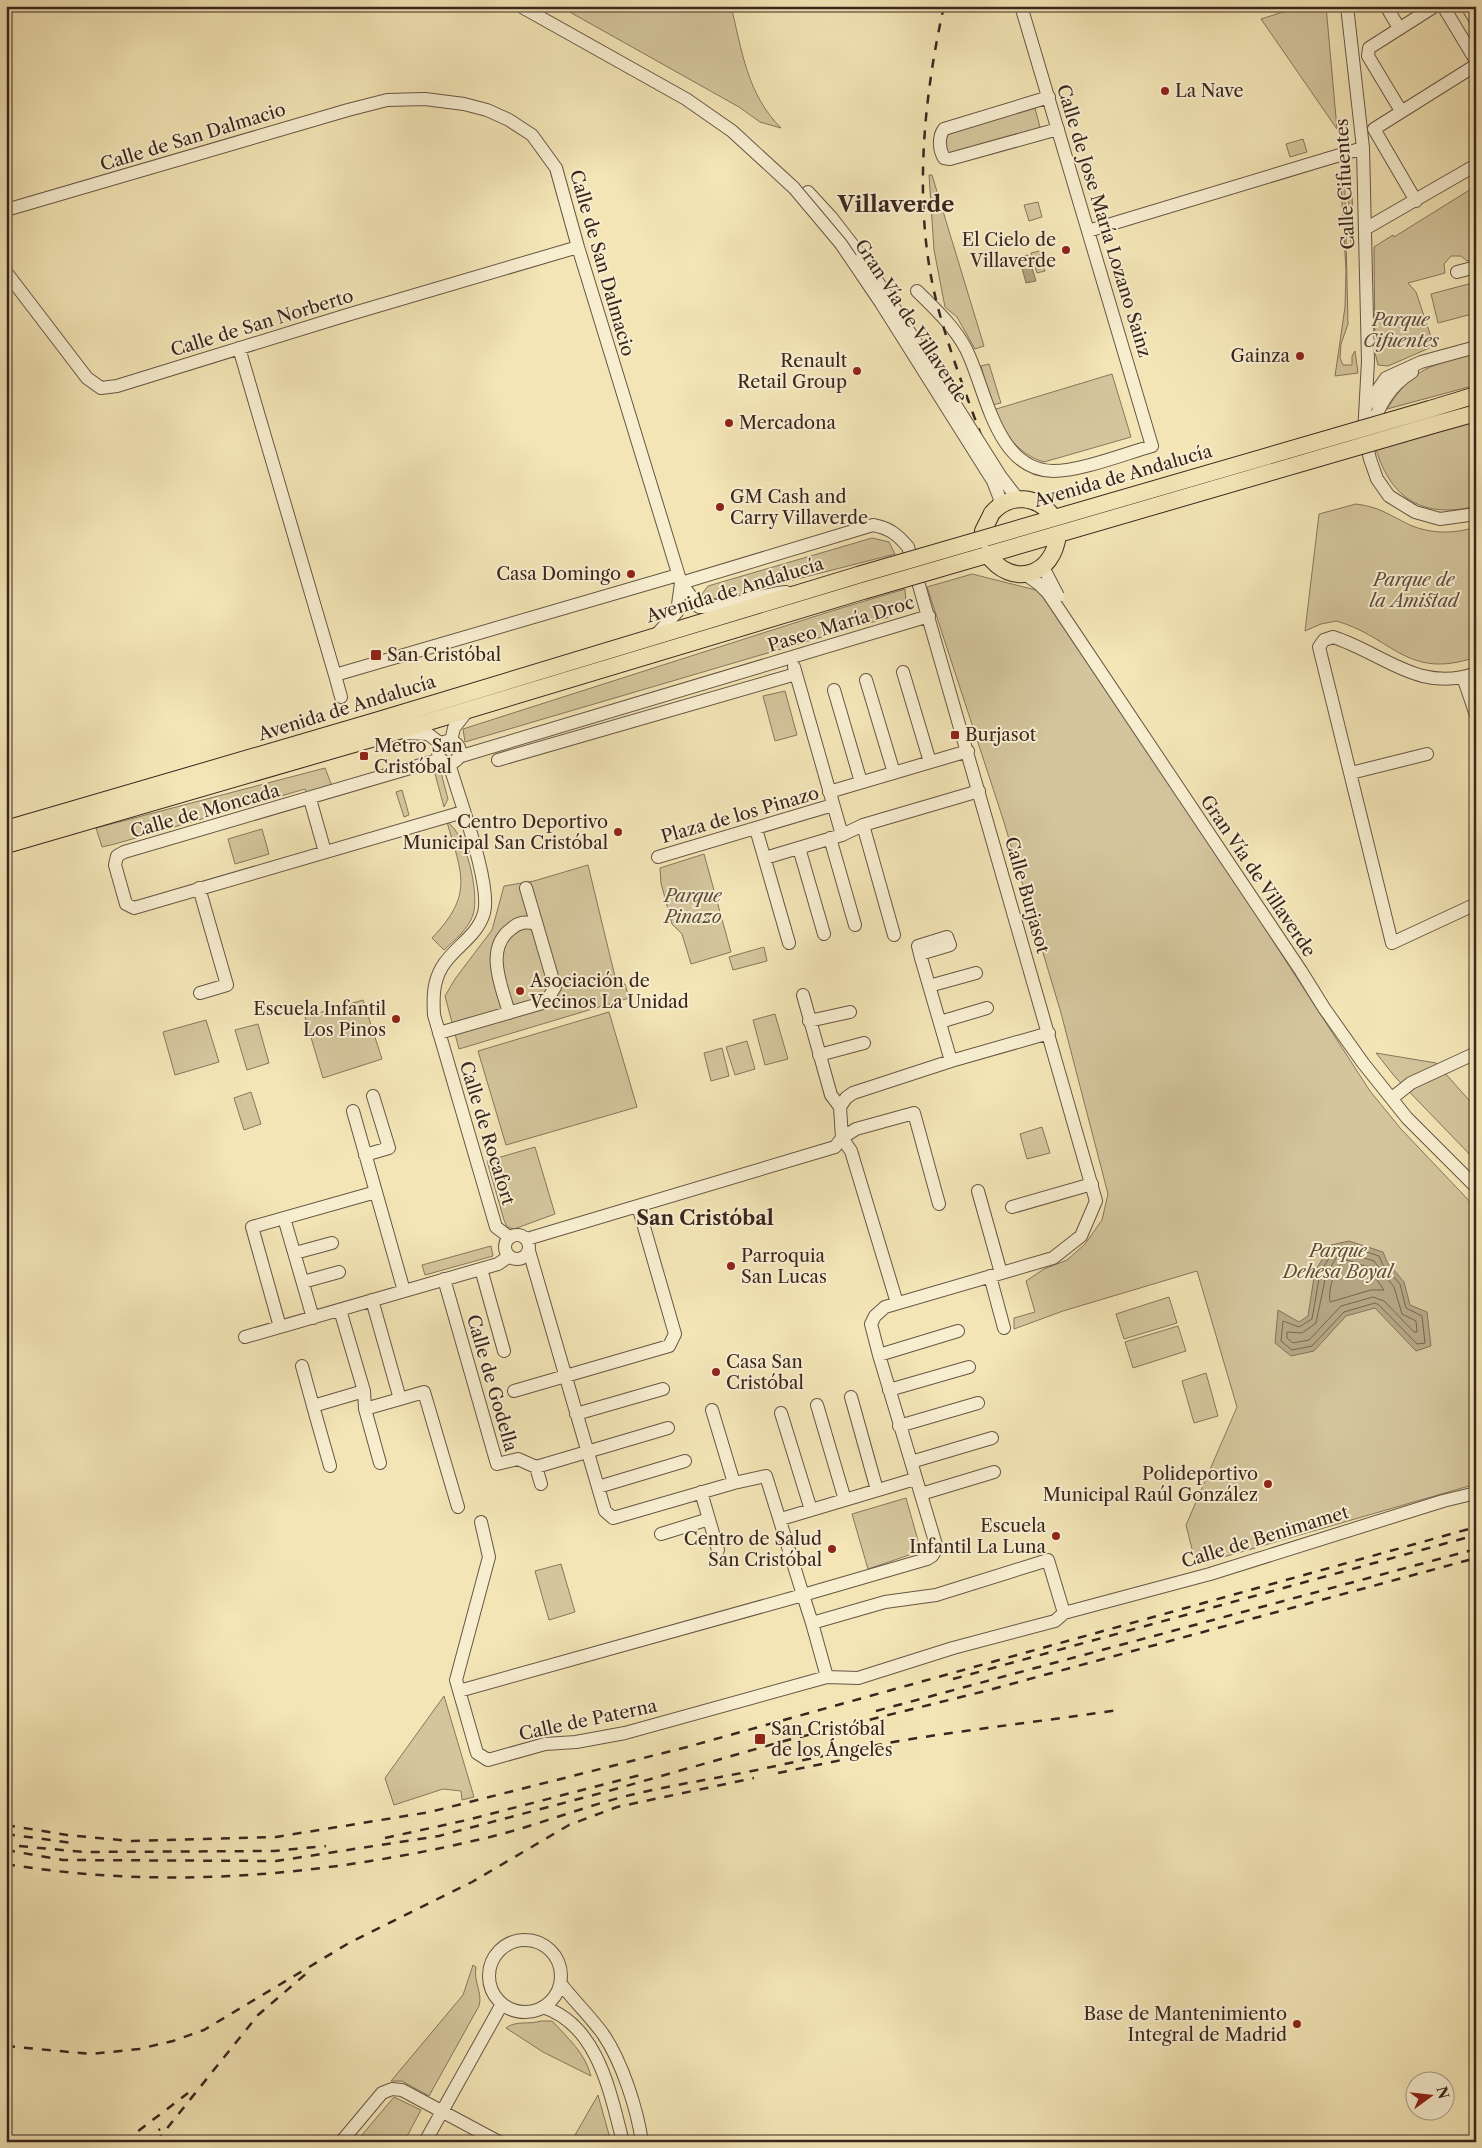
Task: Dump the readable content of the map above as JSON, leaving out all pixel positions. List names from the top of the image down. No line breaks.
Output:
{"streets":{"main road":["Avenida de Andalucía"],"street":["Calle de San Dalmacio","Calle Cifuentes","Calle de Jose María Lozano Sainz","Gran Vía de Villaverde","Calle de San Norberto","Paseo María Droc","Calle de Moncada","Plaza de los Pinazo","Calle Burjasot","Calle de Rocafort","Calle de Godella","Calle de Benimamet","Calle de Paterna"]},"crossings":[["Calle de San Dalmacio","Calle de San Norberto"],["Calle de San Dalmacio","Avenida de Andalucía"],["Calle de San Dalmacio","Paseo María Droc"],["Paseo María Droc","Calle de Moncada"],["Paseo María Droc","Plaza de los Pinazo"],["Paseo María Droc","Calle Burjasot"],["Paseo María Droc","Calle de Rocafort"],["Calle de Moncada","Calle de Rocafort"],["Calle de Benimamet","Calle de Paterna"]],"districts":["Villaverde","San Cristóbal"],"parks":["Parque Cifuentes","Parque de la Amistad","Parque Pinazo","Parque Dehesa Boyal"],"places":{"other":["La Nave","El Cielo de Villaverde","Gainza","Renault Retail Group","Mercadona","GM Cash and Carry Villaverde","Casa Domingo","Centro Deportivo Municipal San Cristóbal","Asociación de Vecinos La Unidad","Escuela Infantil Los Pinos","Parroquia San Lucas","Casa San Cristóbal","Polideportivo Municipal Raúl González","Escuela Infantil La Luna","Centro de Salud San Cristóbal","Base de Mantenimiento Integral de Madrid"],"transit":["San Cristóbal","Burjasot","Metro San Cristóbal","San Cristóbal de los Ángeles"]},"north":"right"}
